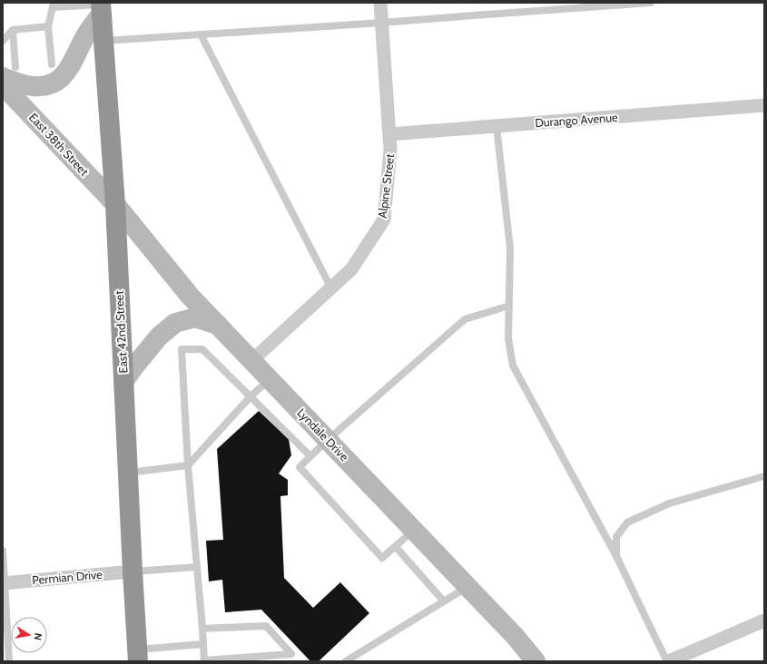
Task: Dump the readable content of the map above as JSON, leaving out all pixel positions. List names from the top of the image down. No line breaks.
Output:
{"streets":{"highway":["East 42nd Street"],"street":["Durango Avenue","East 38th Street","Alpine Street","Lyndale Drive","Permian Drive"]},"crossings":[["Durango Avenue","Alpine Street"],["East 38th Street","East 42nd Street"],["East 38th Street","Lyndale Drive"],["Alpine Street","Lyndale Drive"],["East 42nd Street","Lyndale Drive"],["East 42nd Street","Permian Drive"]],"north":"right"}
